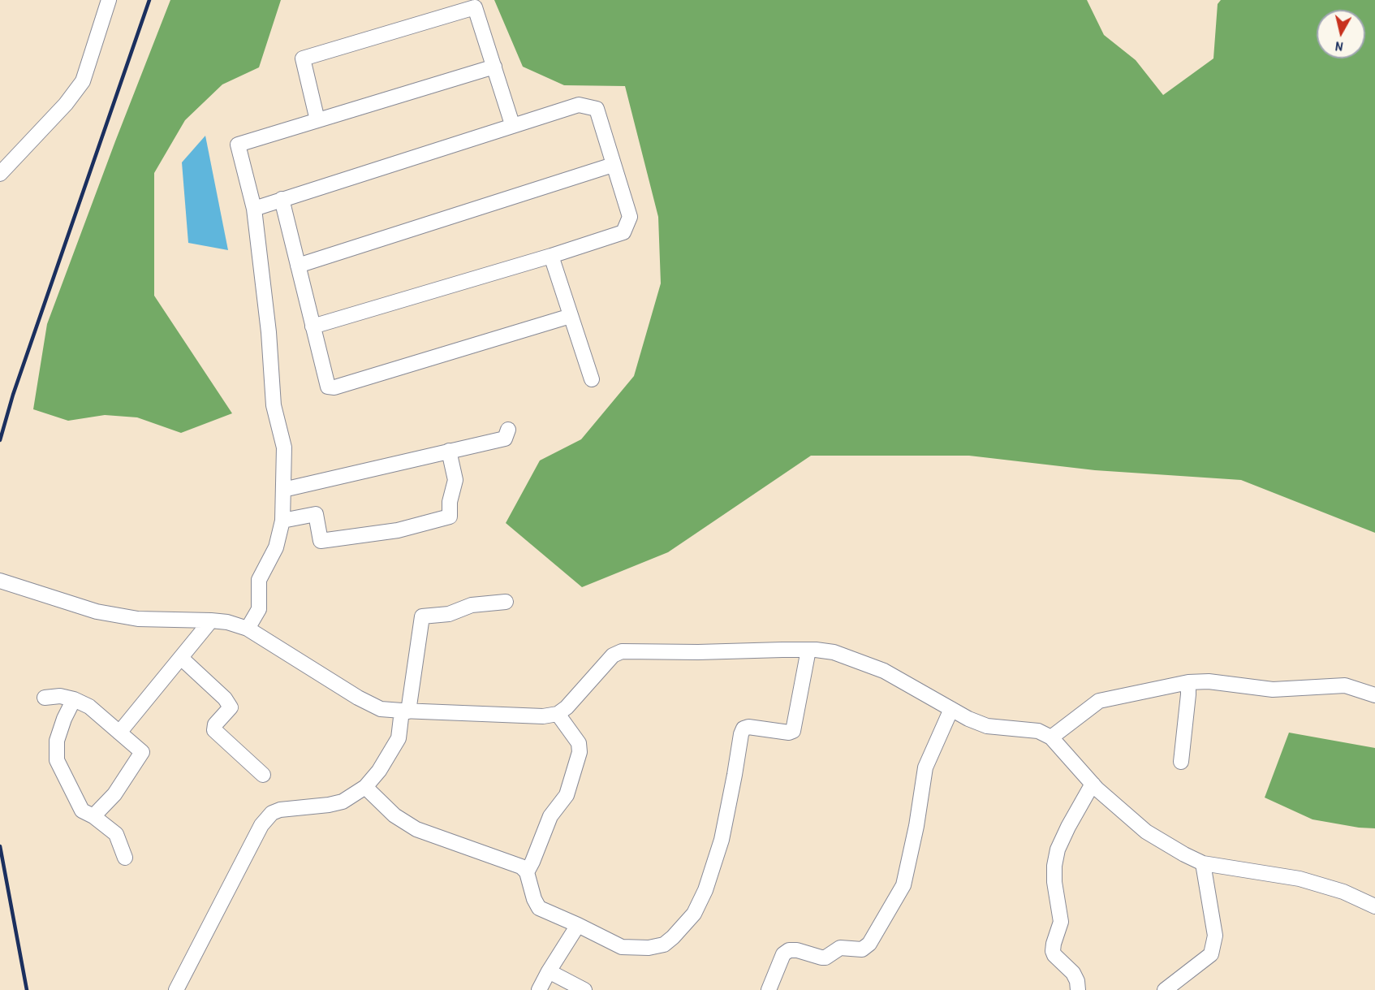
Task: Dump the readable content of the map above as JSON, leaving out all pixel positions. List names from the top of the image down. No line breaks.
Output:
{"north":"bottom"}
